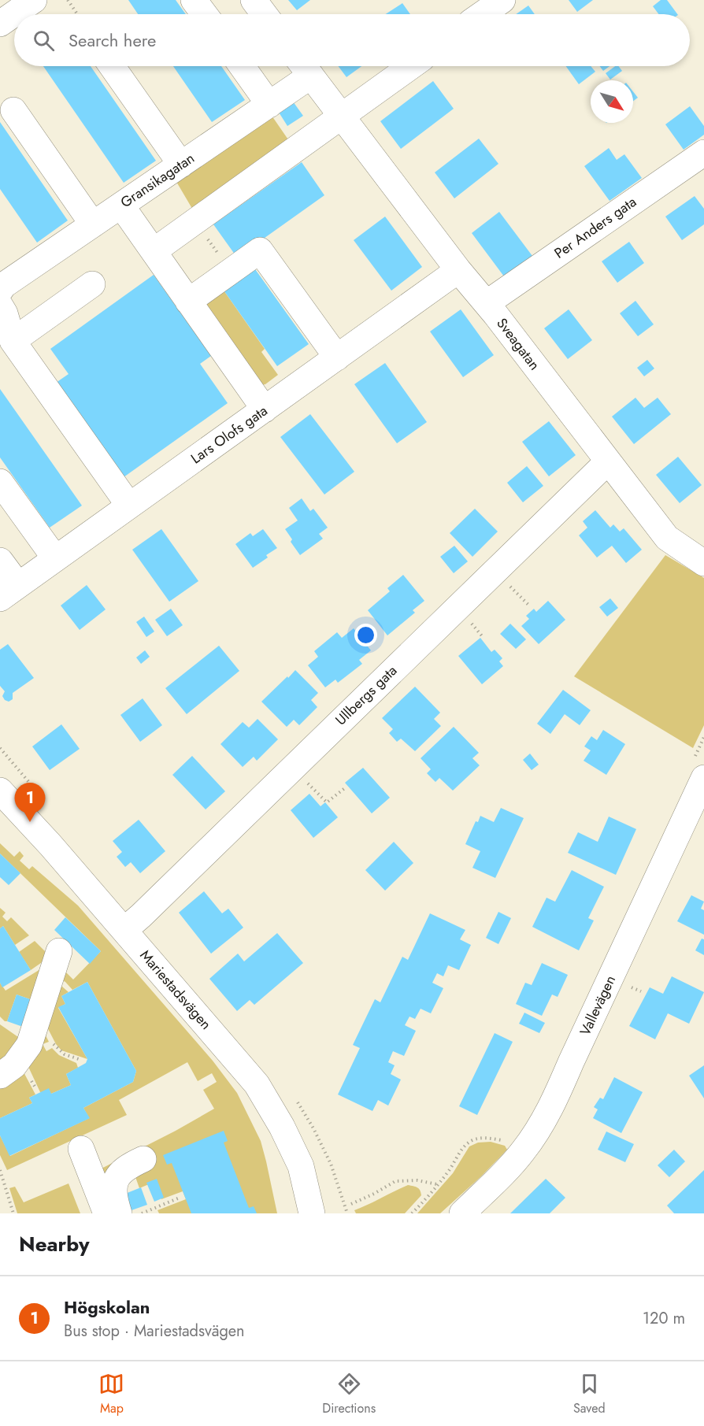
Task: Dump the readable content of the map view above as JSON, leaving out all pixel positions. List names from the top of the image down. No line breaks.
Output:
{"streets":{"street":["Gransikagatan","Per Anders gata","Sveagatan","Lars Olofs gata","Ullbergs gata","Mariestadsvägen","Vallevägen"]},"crossings":[["Gransikagatan","Sveagatan"],["Per Anders gata","Sveagatan"],["Sveagatan","Lars Olofs gata"],["Sveagatan","Ullbergs gata"],["Ullbergs gata","Mariestadsvägen"]],"north":"bottom right","page":{"search":"Search here","pins":"1","heading":"Nearby","list":[{"mark":"1","name":"Högskolan","note":"Bus stop · Mariestadsvägen","value":"120 m"}],"nav":["Map","Directions","Saved"]}}
